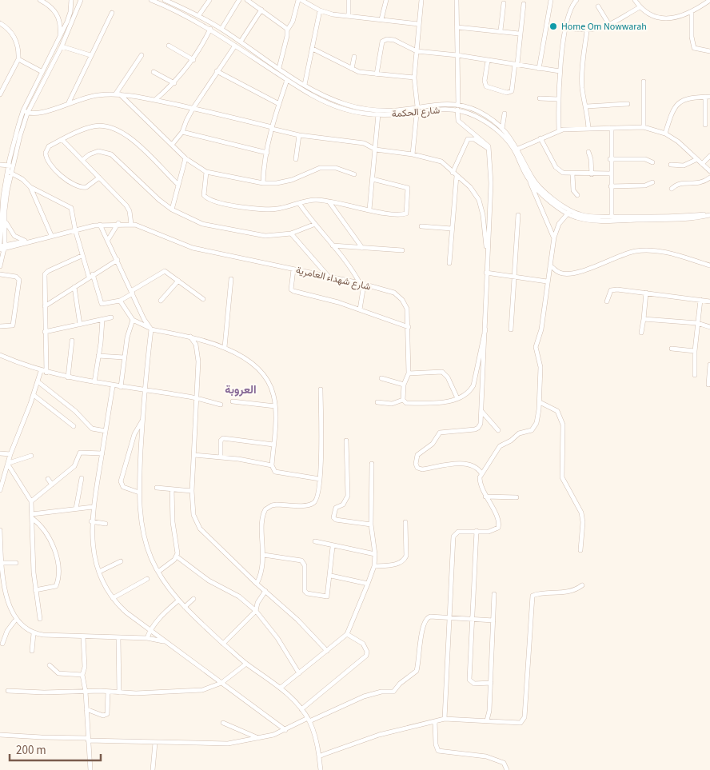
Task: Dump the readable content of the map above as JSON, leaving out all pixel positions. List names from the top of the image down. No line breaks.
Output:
{"streets":{"street":["شارع الحكمة","شارع شهداء العامرية"]},"districts":["العروبة"],"places":["Home Om Nowwarah"],"scale_bar":"200 m"}
